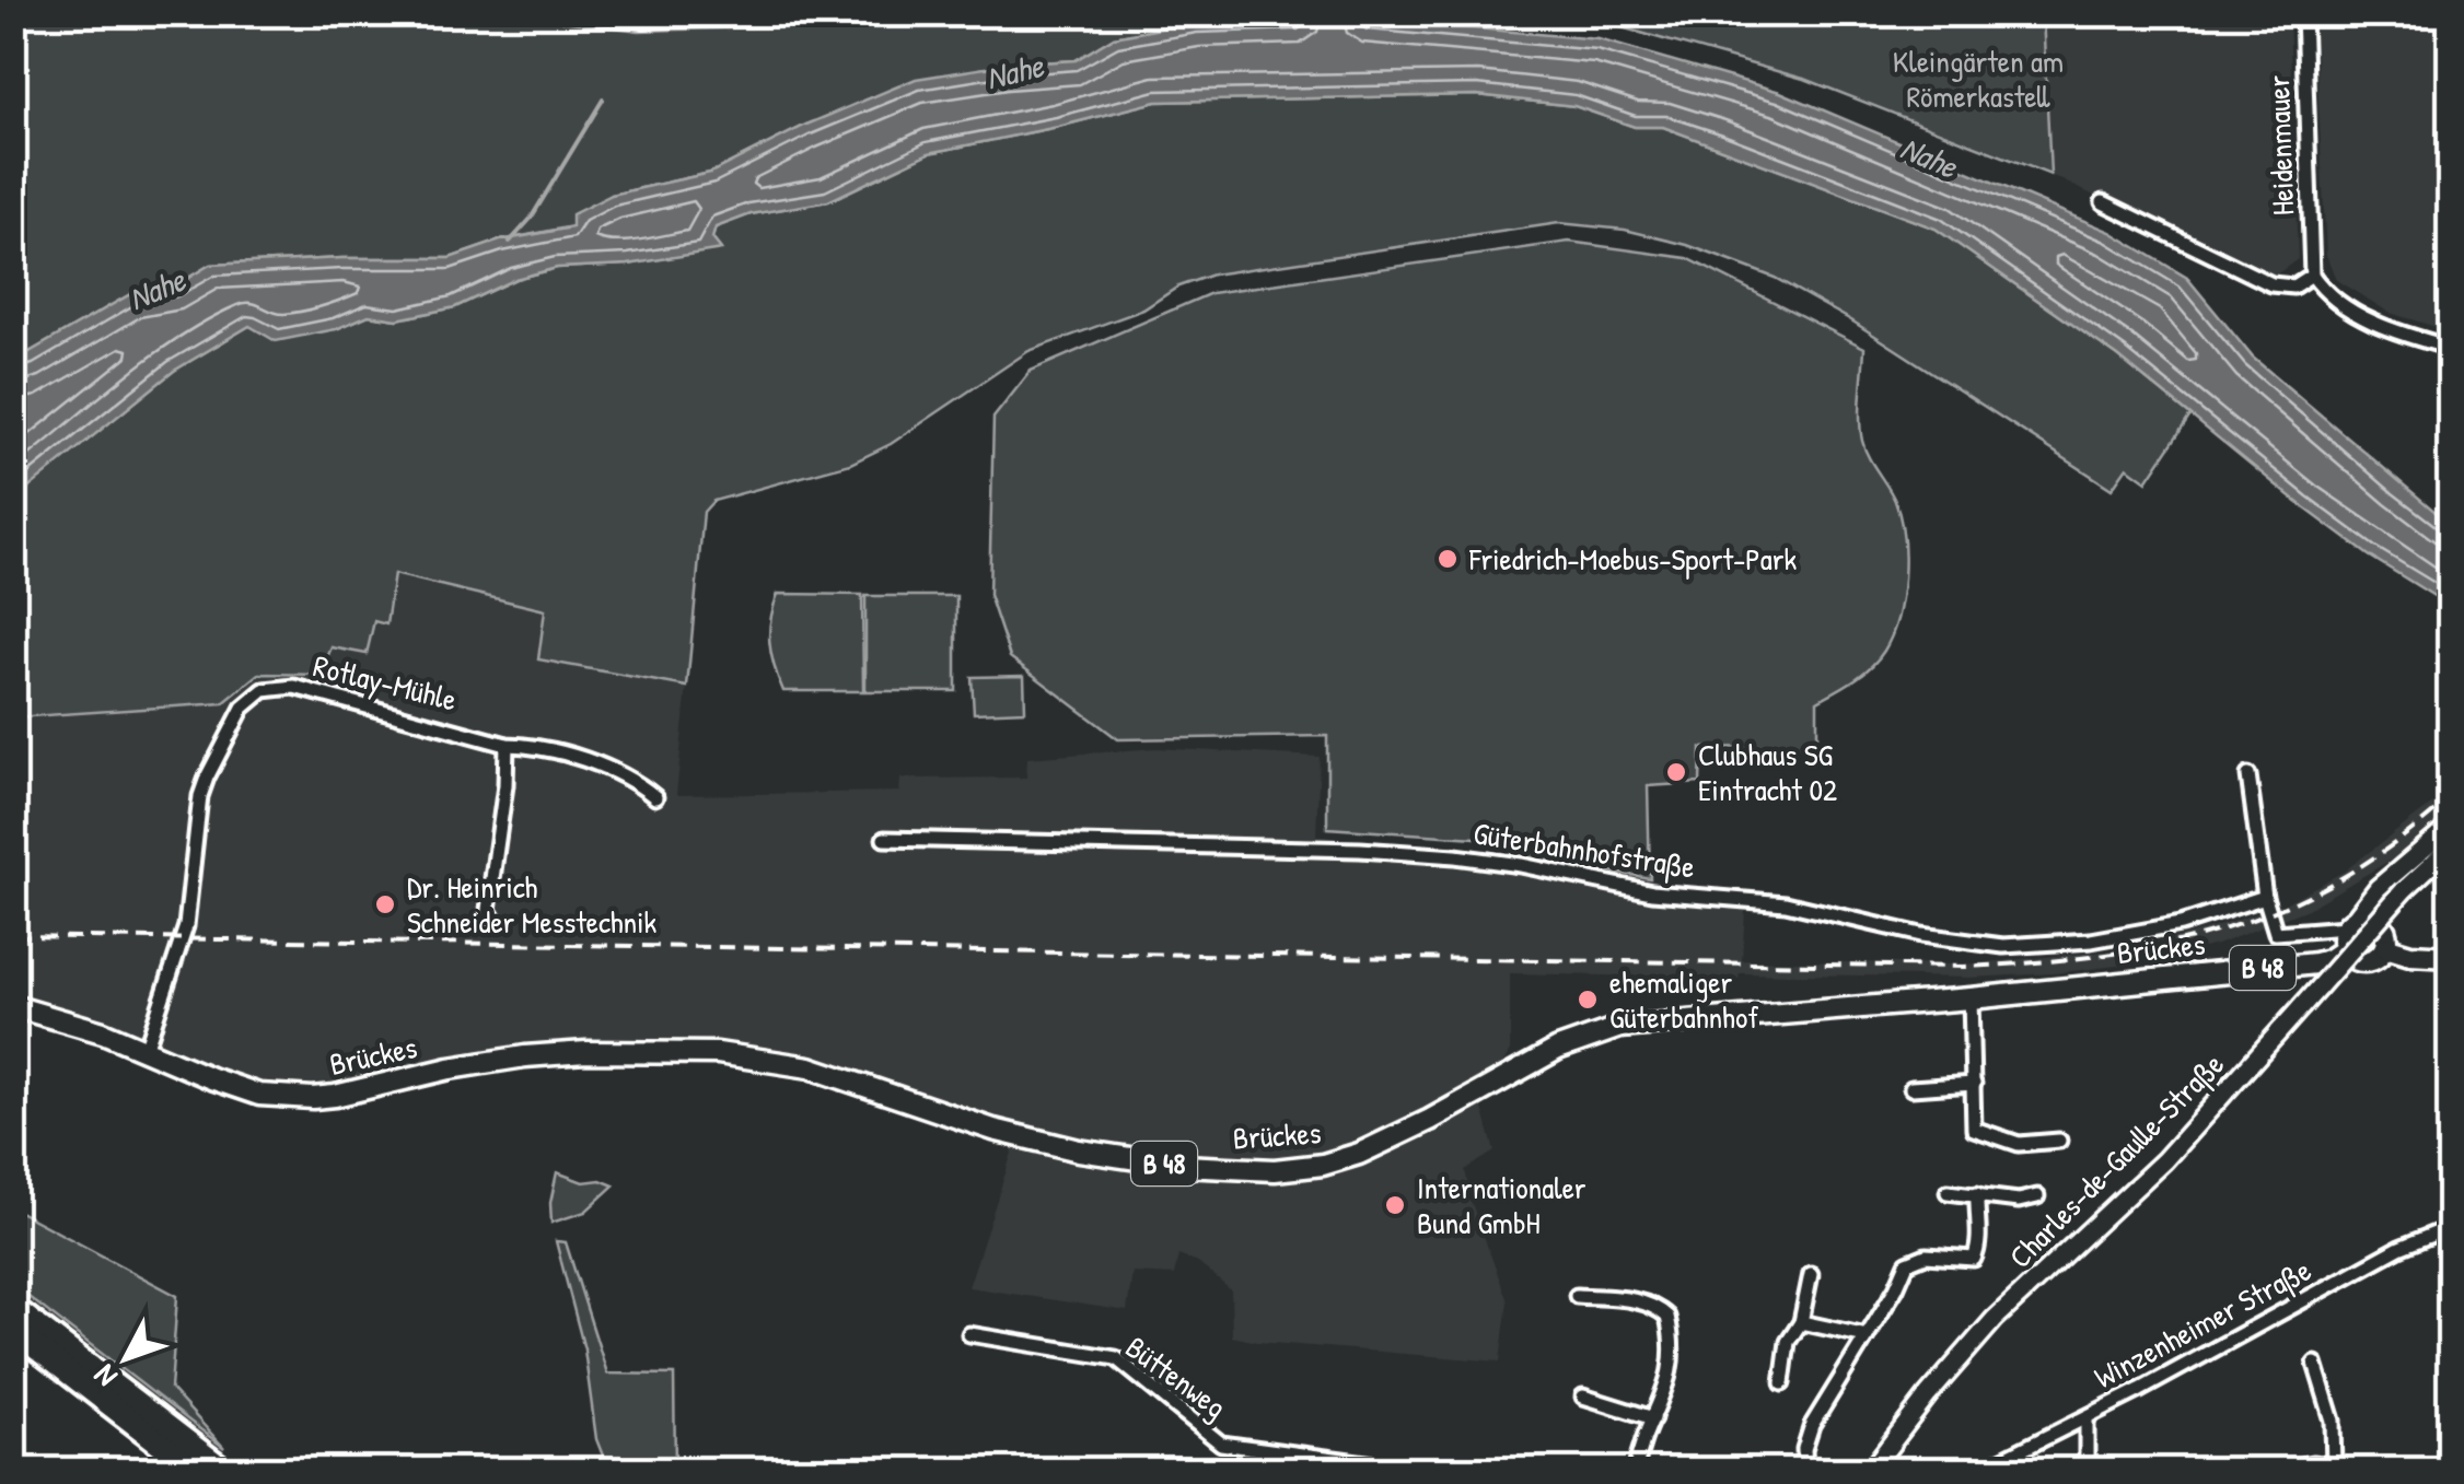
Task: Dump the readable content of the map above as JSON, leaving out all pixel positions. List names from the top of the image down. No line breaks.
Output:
{"streets":{"main road":["Brückes","B 48"],"street":["Heidenmauer","Rotlay-Mühle","Güterbahnhofstraße","Charles-de-Gaulle-Straße","Winzenheimer Straße","Büttenweg"]},"crossings":[["Rotlay-Mühle","Brückes"]],"water":["Nahe"],"parks":["Kleingärten am Römerkastell"],"places":["Friedrich-Moebus-Sport-Park","Clubhaus SG Eintracht 02","Dr. Heinrich Schneider Messtechnik","ehemaliger Güterbahnhof","Internationaler Bund GmbH"],"north":"bottom left"}
